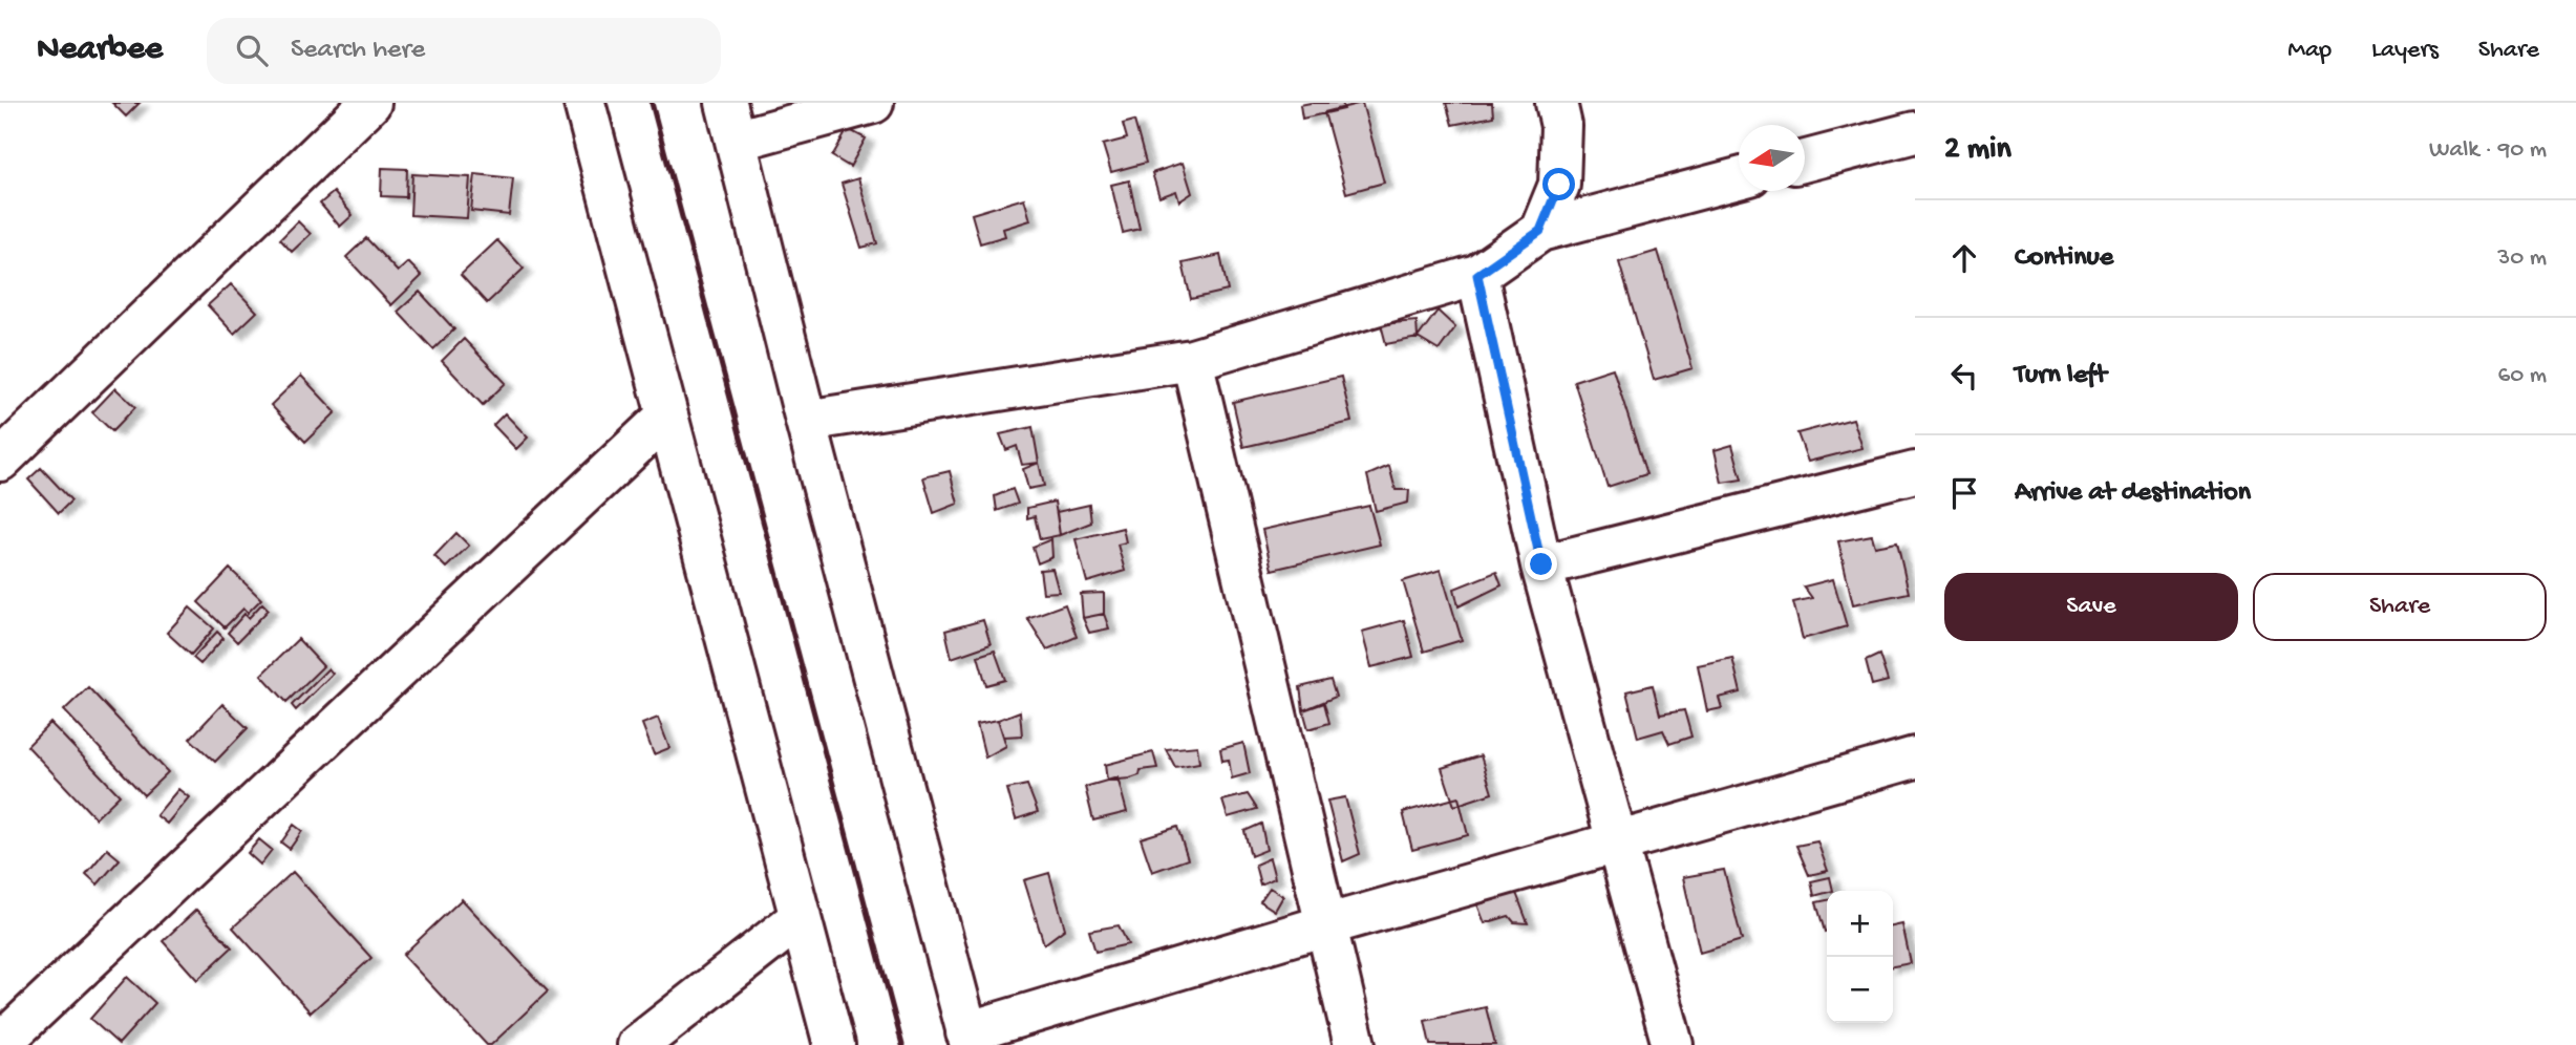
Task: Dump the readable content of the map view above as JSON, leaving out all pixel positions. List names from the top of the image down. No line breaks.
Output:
{"north":"left","page":{"header":"Nearbee","search":"Search here","nav":["Map","Layers","Share"],"heading":["2 min","Walk · 90 m"],"list":[["Continue","30 m"],["Turn left","60 m"],"Arrive at destination"],"buttons":["Save","Share"],"map_buttons":["+","−"]}}
